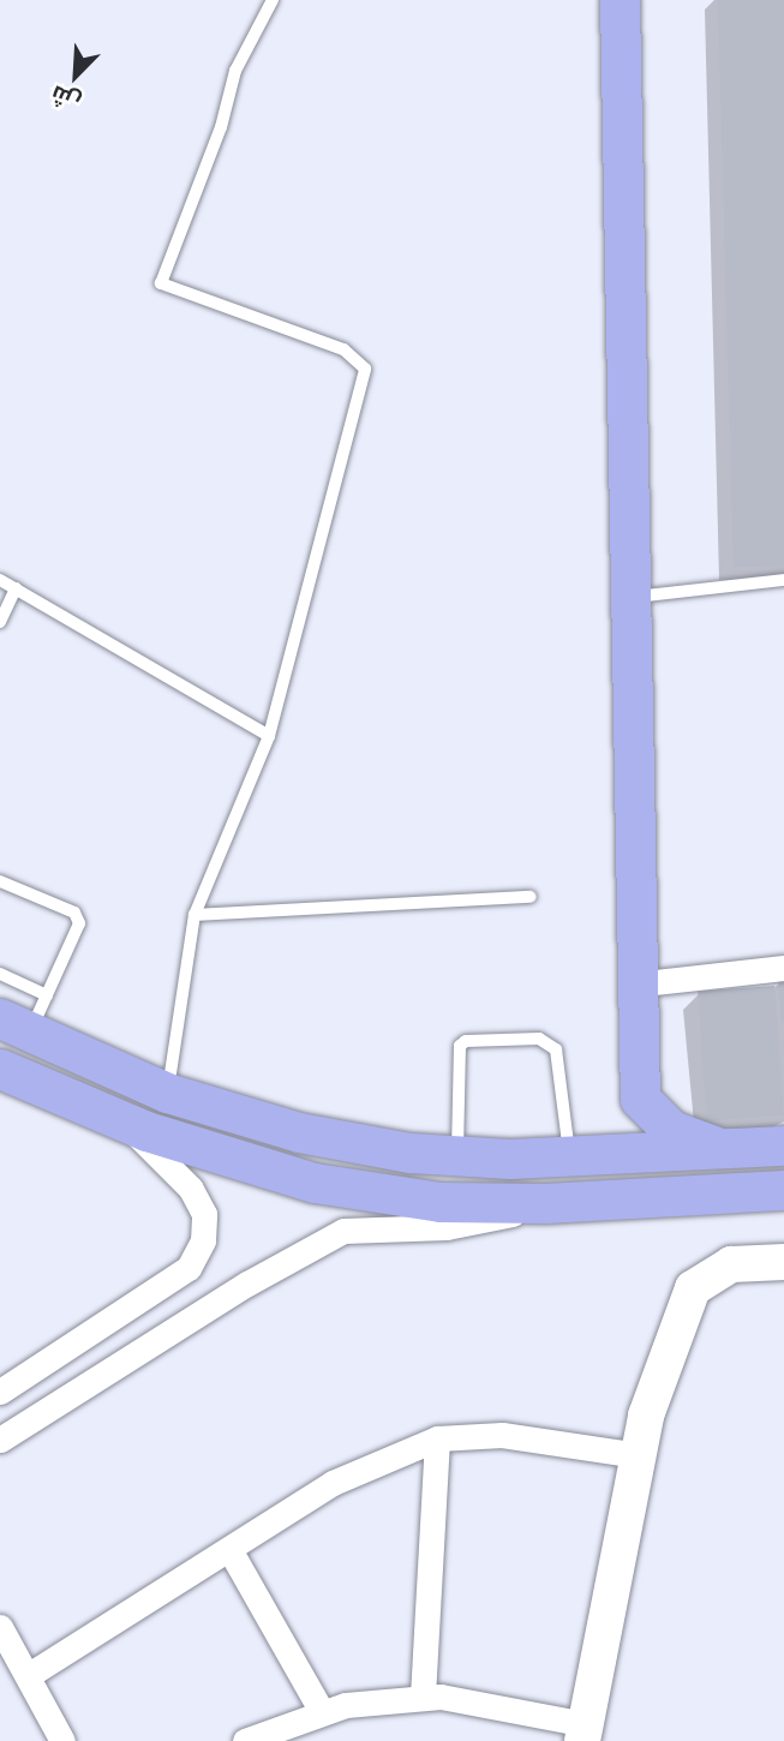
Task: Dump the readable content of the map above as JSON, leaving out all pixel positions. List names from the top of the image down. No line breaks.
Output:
{"north":"bottom left"}
